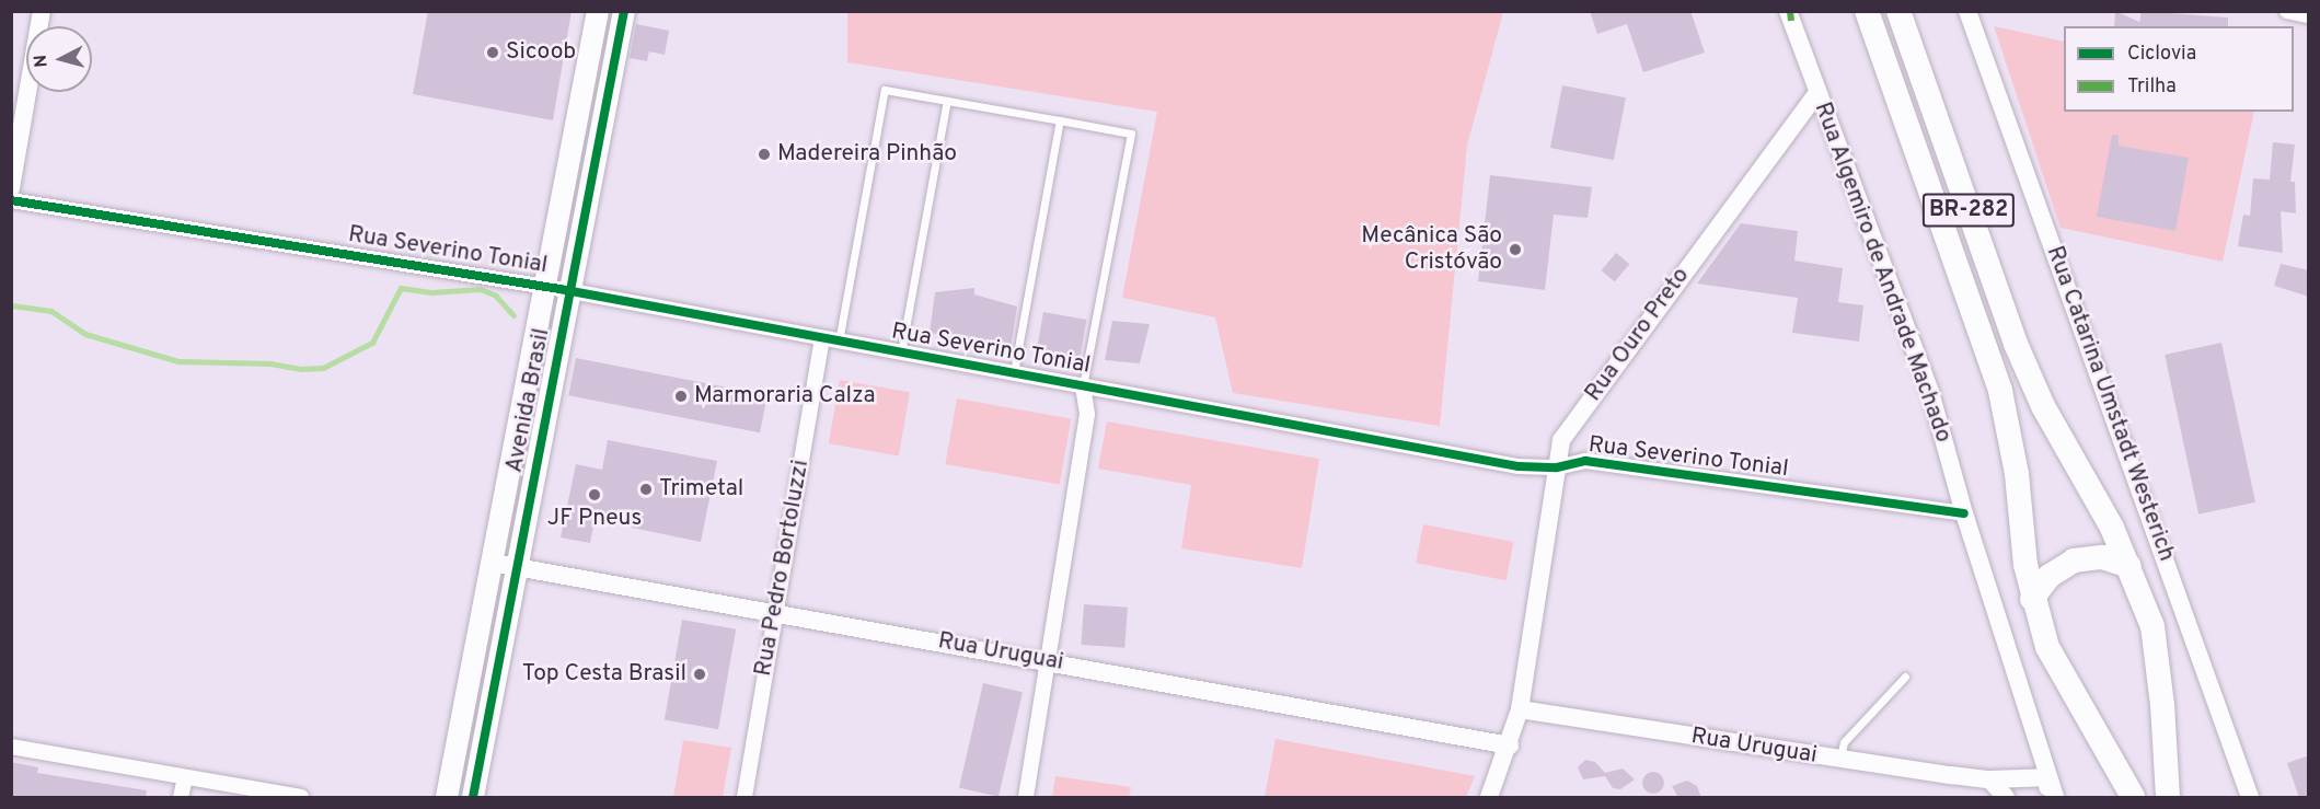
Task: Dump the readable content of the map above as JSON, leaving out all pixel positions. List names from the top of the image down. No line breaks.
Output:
{"streets":{"highway":["BR-282"],"main road":["Avenida Brasil"],"street":["Rua Severino Tonial","Rua Algemiro de Andrade Machado","Rua Ouro Preto","Rua Catarina Umstadt Westerich","Rua Pedro Bortoluzzi","Rua Uruguai"]},"crossings":[["Rua Severino Tonial","Rua Algemiro de Andrade Machado"],["Rua Severino Tonial","Rua Ouro Preto"],["Rua Severino Tonial","Avenida Brasil"],["Rua Severino Tonial","Rua Pedro Bortoluzzi"],["Rua Algemiro de Andrade Machado","Rua Ouro Preto"],["Rua Algemiro de Andrade Machado","Rua Uruguai"],["Rua Ouro Preto","Rua Uruguai"],["Avenida Brasil","Rua Uruguai"],["Rua Pedro Bortoluzzi","Rua Uruguai"]],"places":["Sicoob","Madereira Pinhão","Mecânica São Cristóvão","Marmoraria Calza","Trimetal","JF Pneus","Top Cesta Brasil"],"legend":["Ciclovia","Trilha"],"north":"left"}
